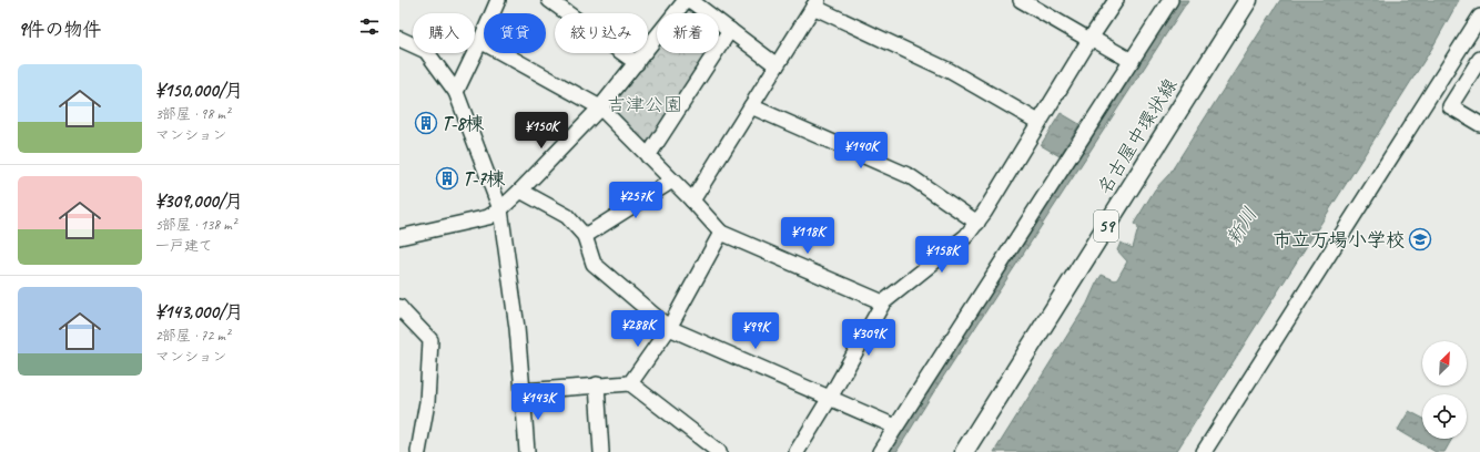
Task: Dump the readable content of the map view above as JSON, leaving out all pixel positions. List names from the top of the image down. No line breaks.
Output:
{"streets":{"main road":["名古屋中環状線","59"]},"water":["新川"],"parks":["吉津公園"],"places":{"building":["T-8棟","T-7棟"],"school or university":["市立万場小学校"]},"north":"top right","page":{"heading":"9件の物件","chip":["購入","賃貸","絞り込み","新着"],"list":[{"name":"¥150,000/月","note":"3部屋 · 98 m² · マンション"},{"name":"¥309,000/月","note":"5部屋 · 138 m² · 一戸建て"},{"name":"¥143,000/月","note":"2部屋 · 72 m² · マンション"}],"price":["¥150K","¥140K","¥257K","¥118K","¥158K","¥288K","¥99K","¥309K","¥143K"]}}
